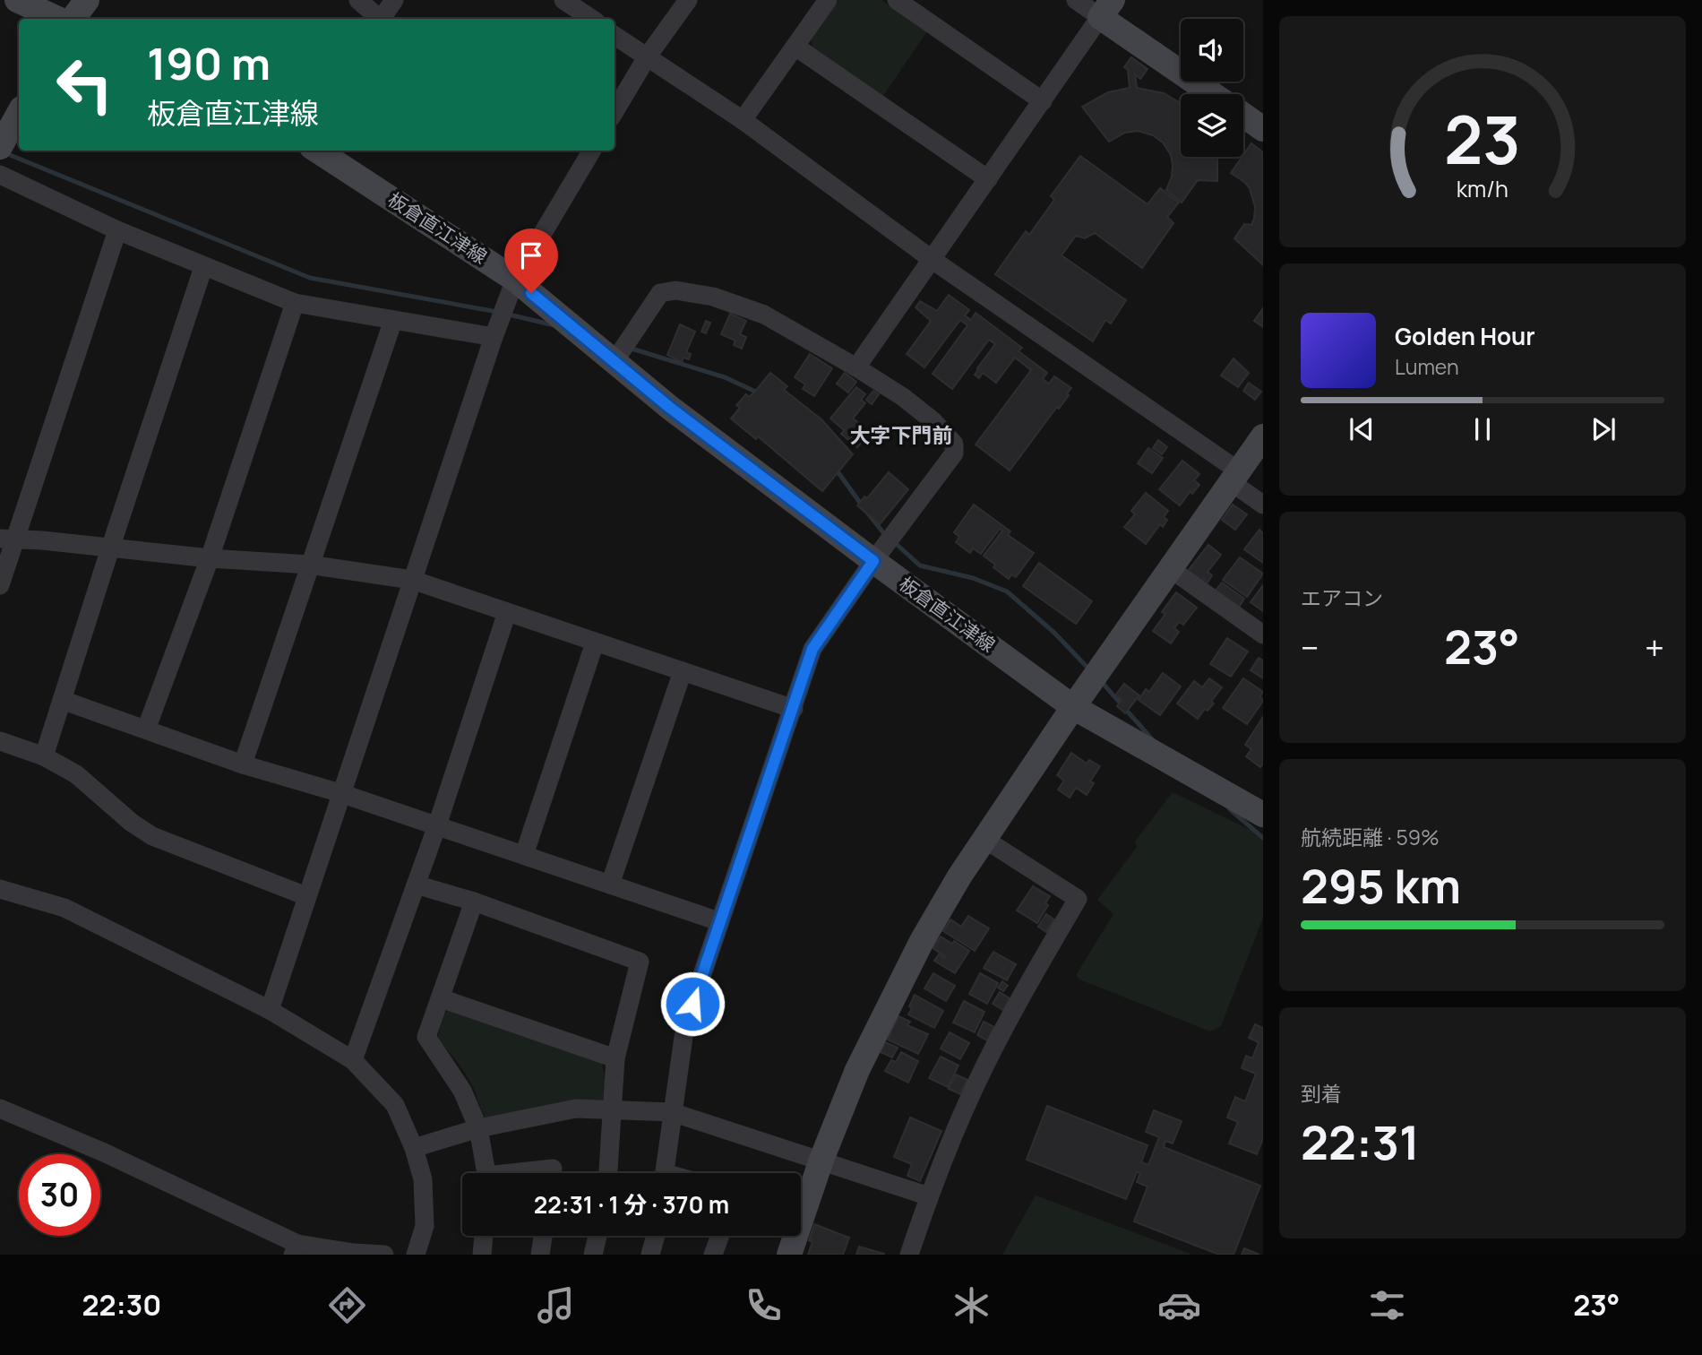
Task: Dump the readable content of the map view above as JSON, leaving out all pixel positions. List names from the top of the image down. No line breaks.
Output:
{"streets":{"main road":["板倉直江津線"]},"districts":["大字下門前"],"page":{"turn":["190 m","板倉直江津線"],"song":["Golden Hour","Lumen"],"tile":["エアコン",["航続距離 · 59%","295 km"],["到着","22:31"]],"heat":["−","23°","+"],"limit":"30","trip":"22:31 · 1 分 · 370 m","tabs":["22:30","23°"],"gauge":["23","km/h"]}}
